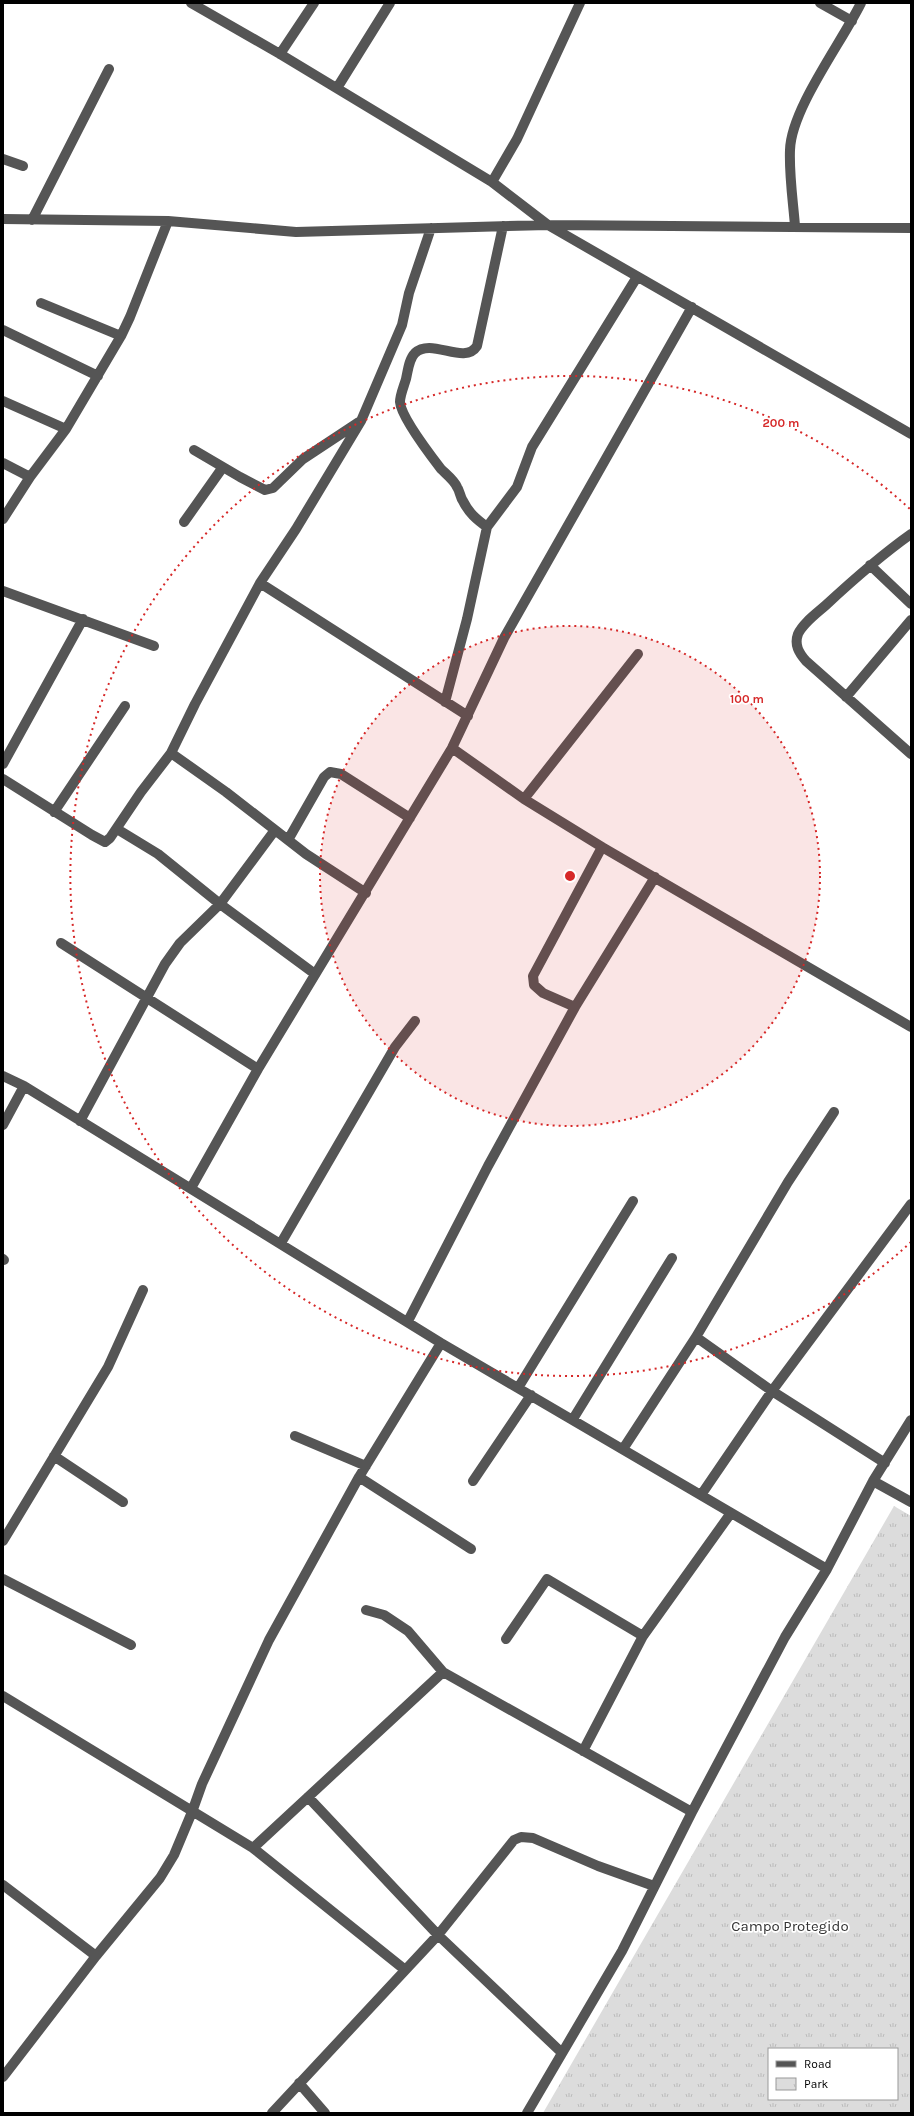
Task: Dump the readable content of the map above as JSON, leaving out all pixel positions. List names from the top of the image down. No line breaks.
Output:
{"parks":["Campo Protegido"],"legend":["Road","Park"],"rings":["200 m","100 m"]}
